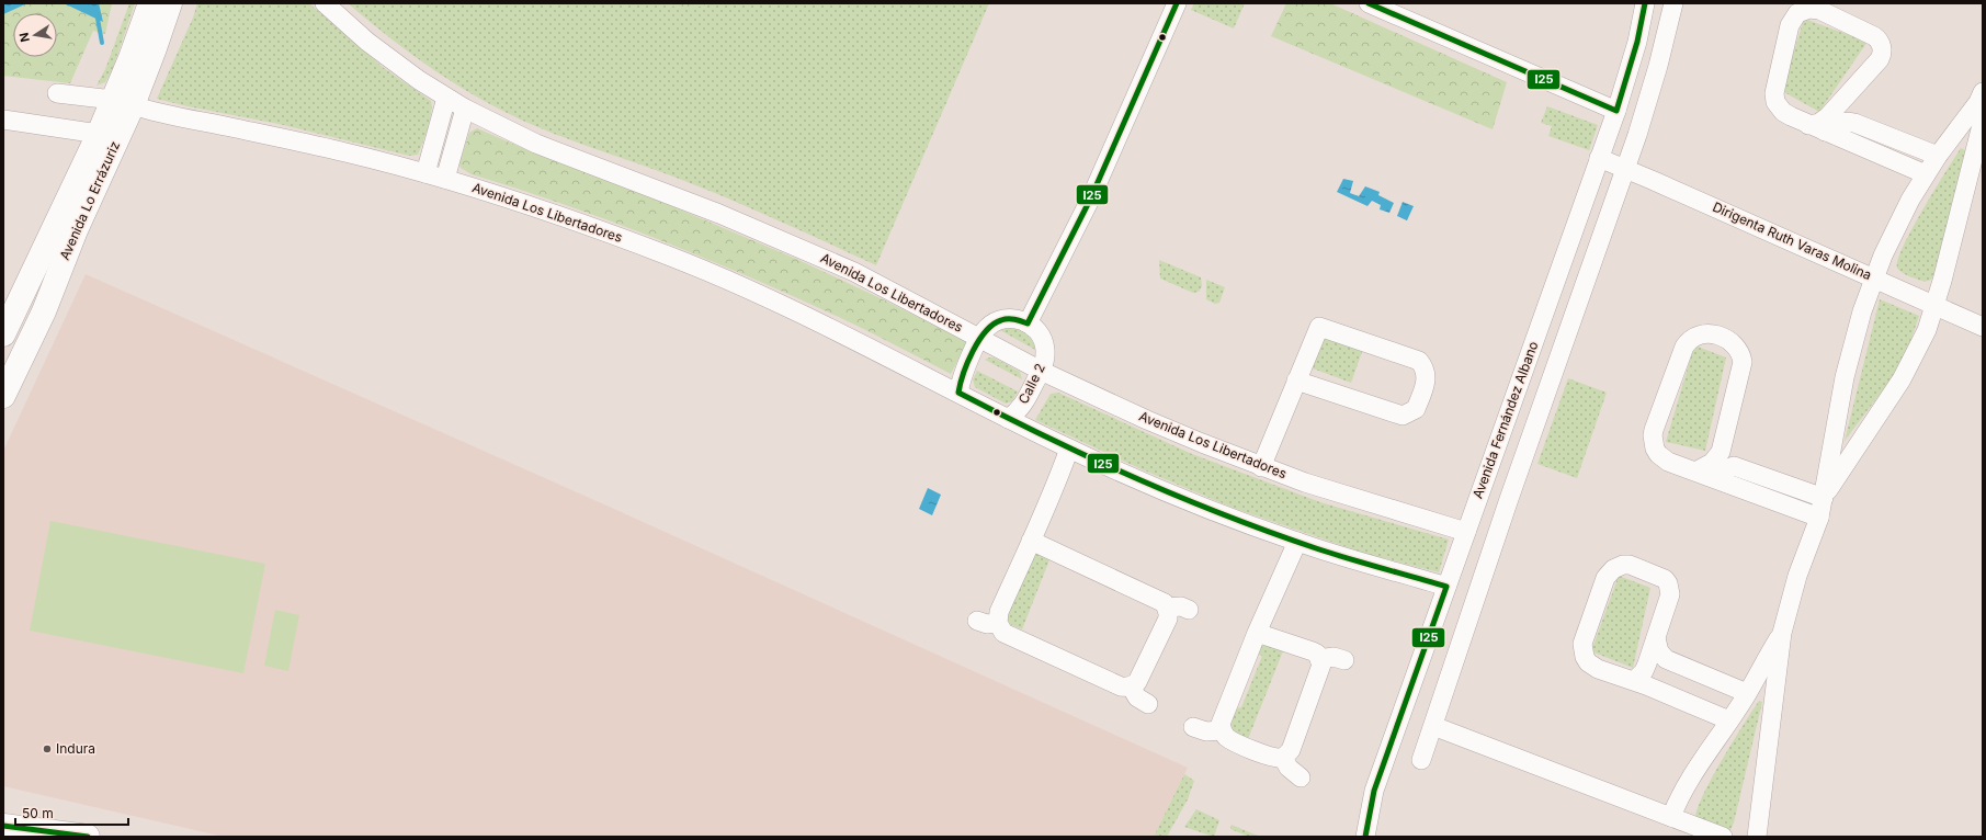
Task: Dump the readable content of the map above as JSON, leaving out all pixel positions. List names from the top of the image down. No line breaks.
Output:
{"streets":{"main road":["Avenida Lo Errázuriz"],"street":["Avenida Los Libertadores","Dirigenta Ruth Varas Molina","Calle 2","Avenida Fernández Albano"]},"crossings":[["Avenida Lo Errázuriz","Avenida Los Libertadores"],["Avenida Los Libertadores","Calle 2"],["Avenida Los Libertadores","Avenida Fernández Albano"],["Dirigenta Ruth Varas Molina","Avenida Fernández Albano"]],"places":["Indura"],"lines":["transit line I25"],"scale_bar":"50 m","north":"left"}
